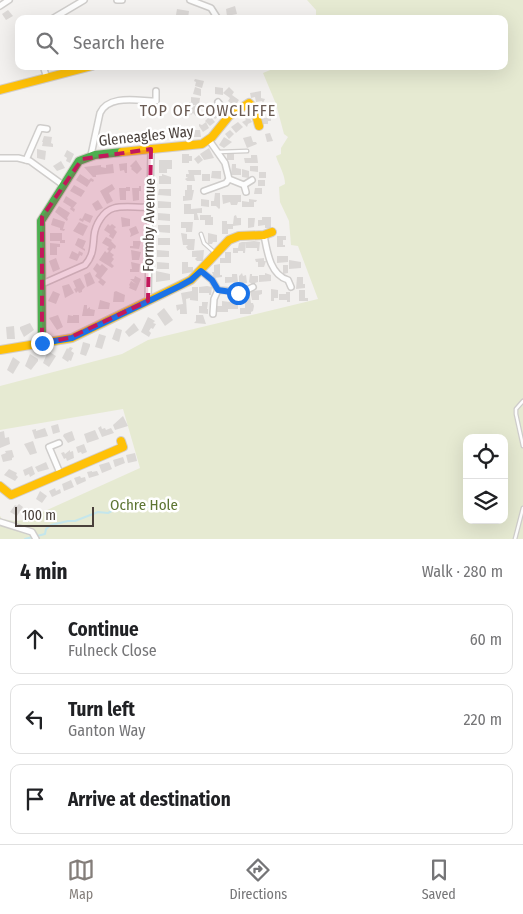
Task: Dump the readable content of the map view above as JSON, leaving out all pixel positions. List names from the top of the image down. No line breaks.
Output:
{"streets":{"street":["Gleneagles Way","Formby Avenue"]},"crossings":[["Gleneagles Way","Formby Avenue"]],"districts":["TOP OF COWCLIFFE"],"parks":["Ochre Hole"],"scale_bar":"100 m","page":{"search":"Search here","scale":"100 m","heading":["4 min","Walk · 280 m"],"list":[["Continue","Fulneck Close","60 m"],["Turn left","Ganton Way","220 m"],"Arrive at destination"],"nav":["Map","Directions","Saved"]}}
